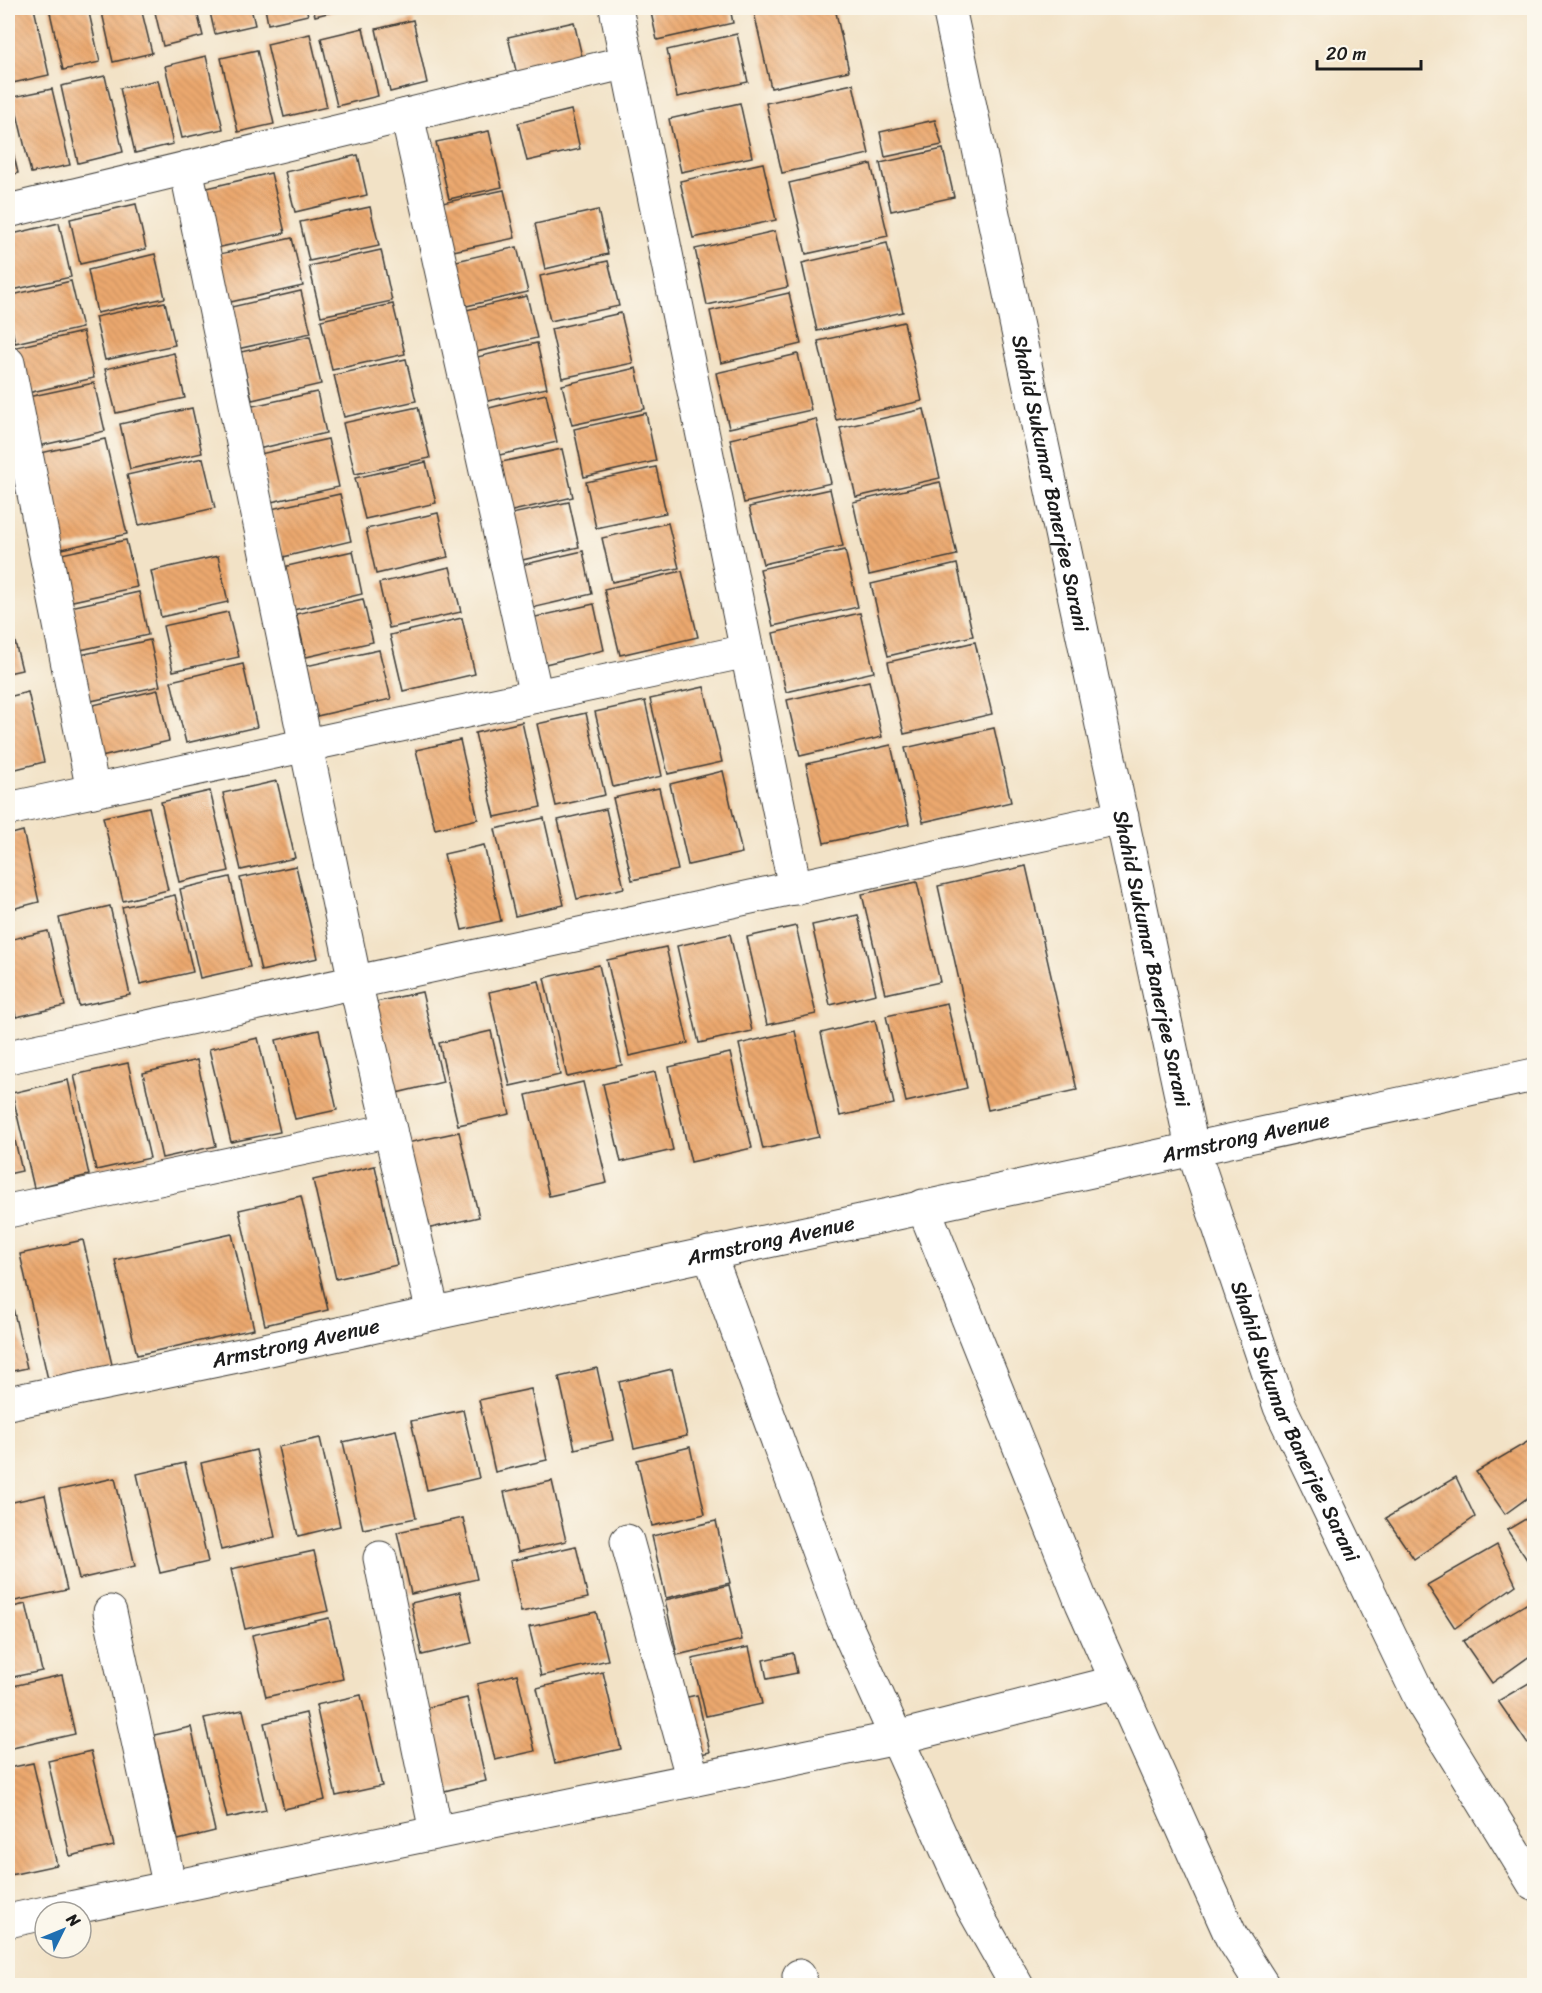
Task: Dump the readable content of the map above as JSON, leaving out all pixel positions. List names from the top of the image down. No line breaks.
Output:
{"streets":{"street":["Shahid Sukumar Banerjee Sarani","Armstrong Avenue"]},"crossings":[["Shahid Sukumar Banerjee Sarani","Armstrong Avenue"]],"scale_bar":"20 m","north":"top right"}
